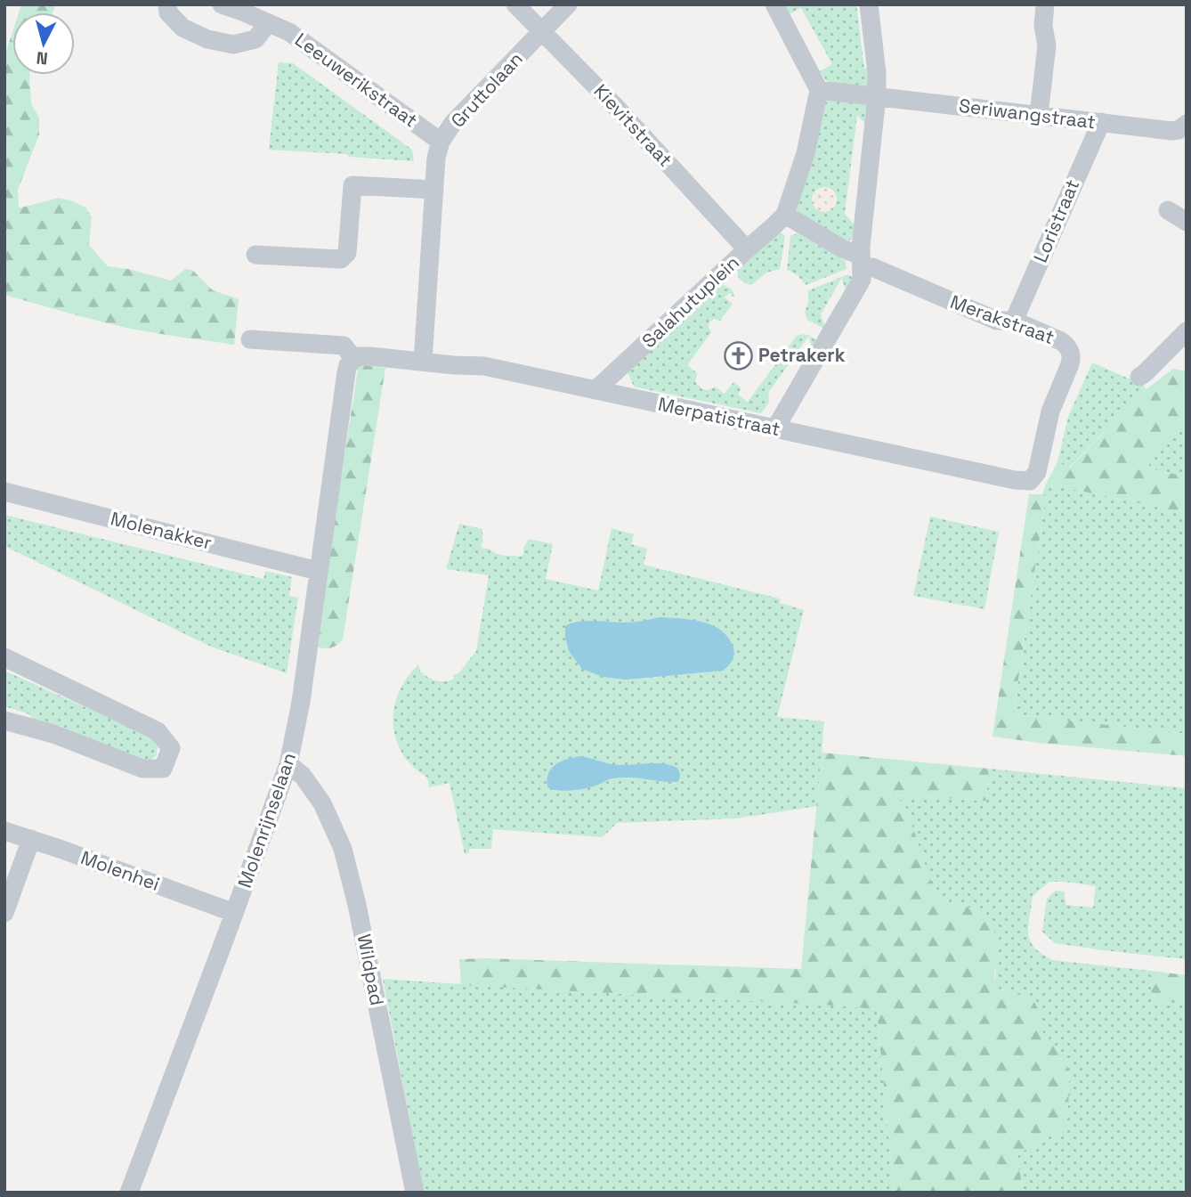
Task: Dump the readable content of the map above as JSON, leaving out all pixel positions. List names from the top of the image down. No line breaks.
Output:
{"streets":{"street":["Leeuwerikstraat","Gruttolaan","Seriwangstraat","Kievitstraat","Loristraat","Salahutuplein","Merakstraat","Merpatistraat","Molenakker","Molenrijnselaan","Molenhei","Wildpad"]},"crossings":[["Leeuwerikstraat","Gruttolaan"],["Gruttolaan","Kievitstraat"],["Gruttolaan","Merpatistraat"],["Seriwangstraat","Loristraat"],["Kievitstraat","Salahutuplein"],["Loristraat","Merakstraat"],["Salahutuplein","Merpatistraat"],["Merakstraat","Merpatistraat"],["Molenakker","Molenrijnselaan"],["Molenrijnselaan","Molenhei"],["Molenrijnselaan","Wildpad"]],"places":{"church":["Petrakerk"]},"north":"bottom"}
